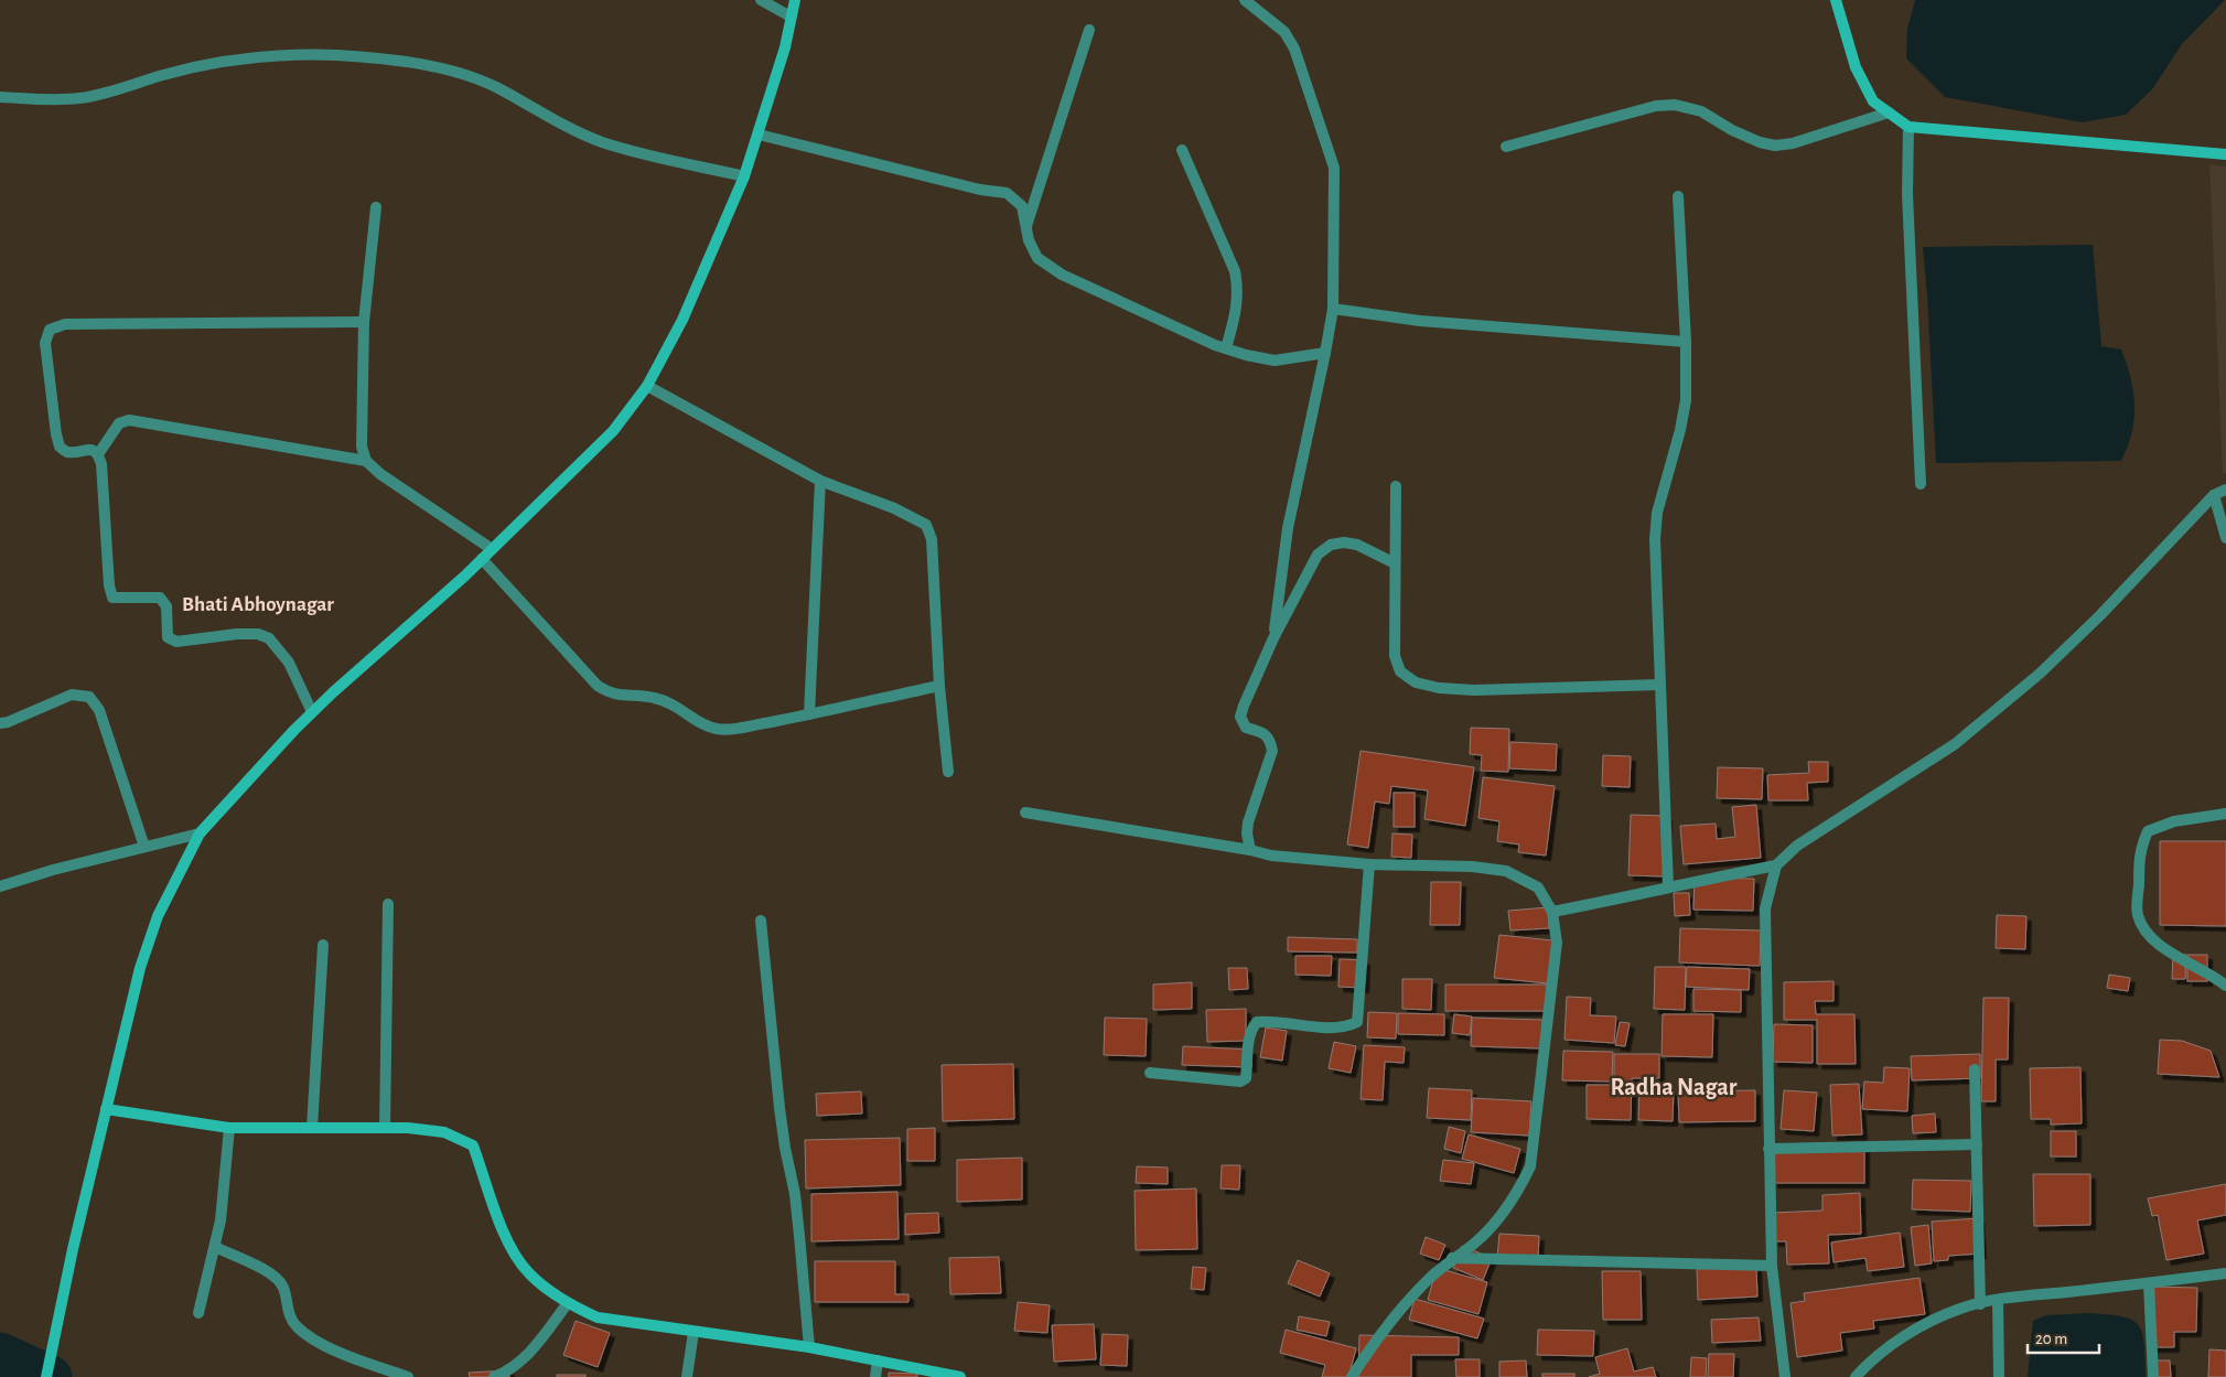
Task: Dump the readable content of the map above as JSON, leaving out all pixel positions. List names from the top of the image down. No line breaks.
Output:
{"districts":["Bhati Abhoynagar","Radha Nagar"],"scale_bar":"20 m"}
